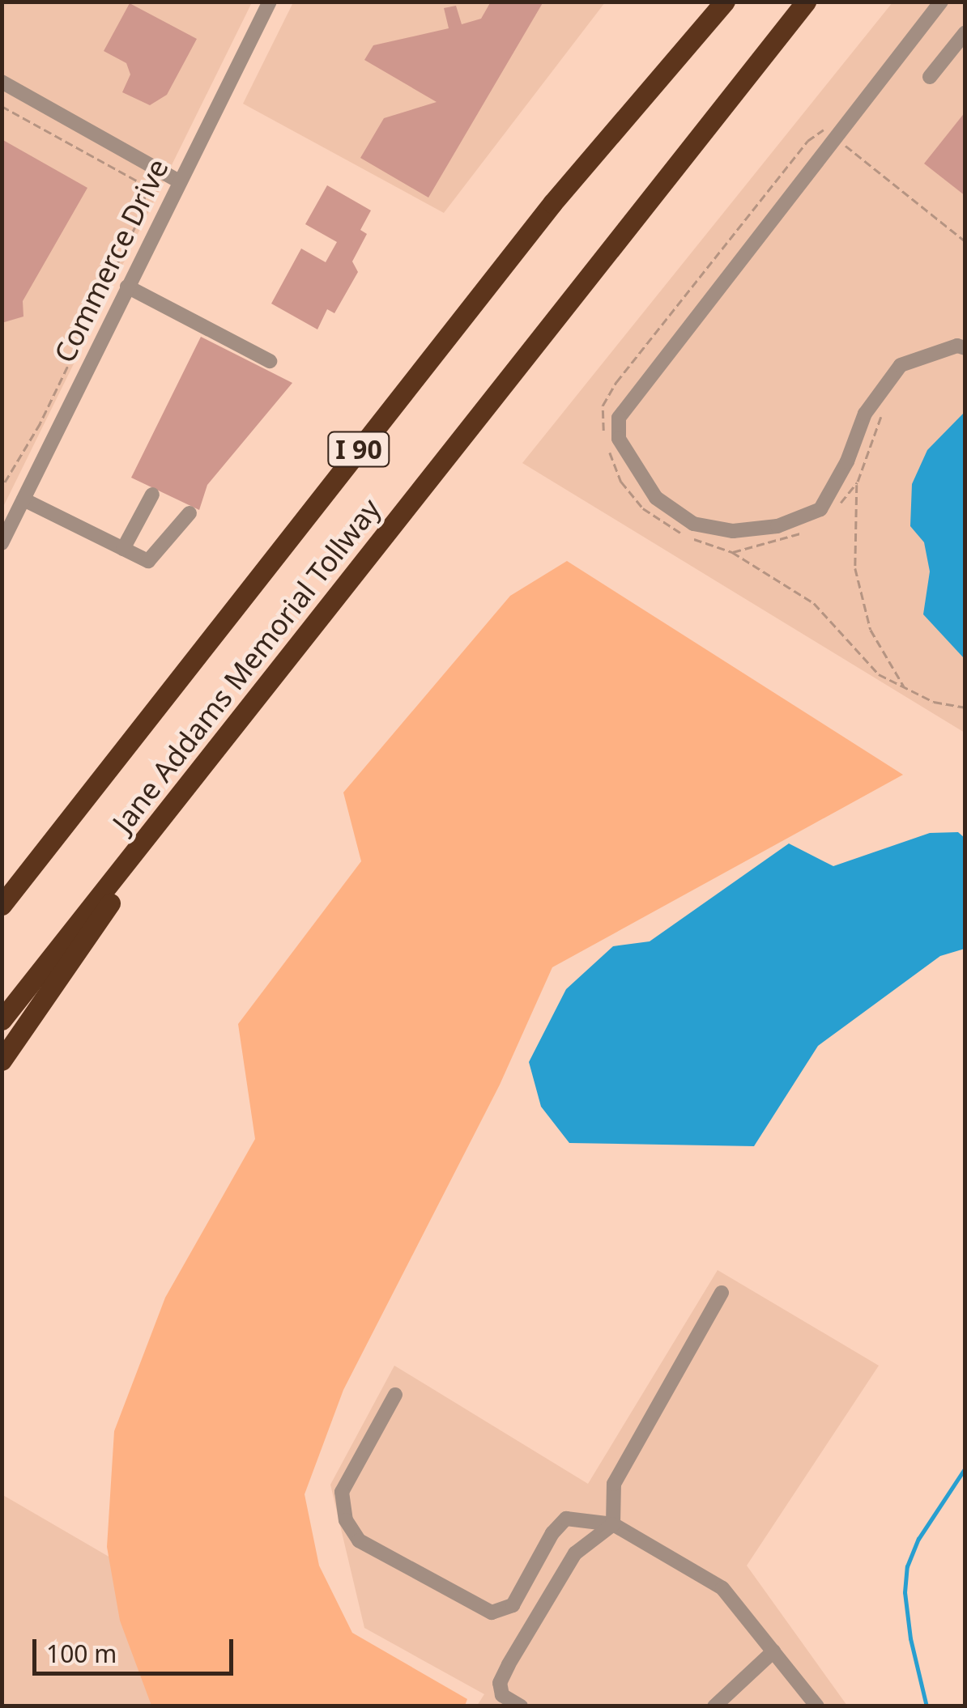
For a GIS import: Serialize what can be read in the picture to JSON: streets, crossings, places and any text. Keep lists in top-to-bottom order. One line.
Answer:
{"streets":{"highway":["I 90","Jane Addams Memorial Tollway"],"street":["Commerce Drive"]},"scale_bar":"100 m"}
